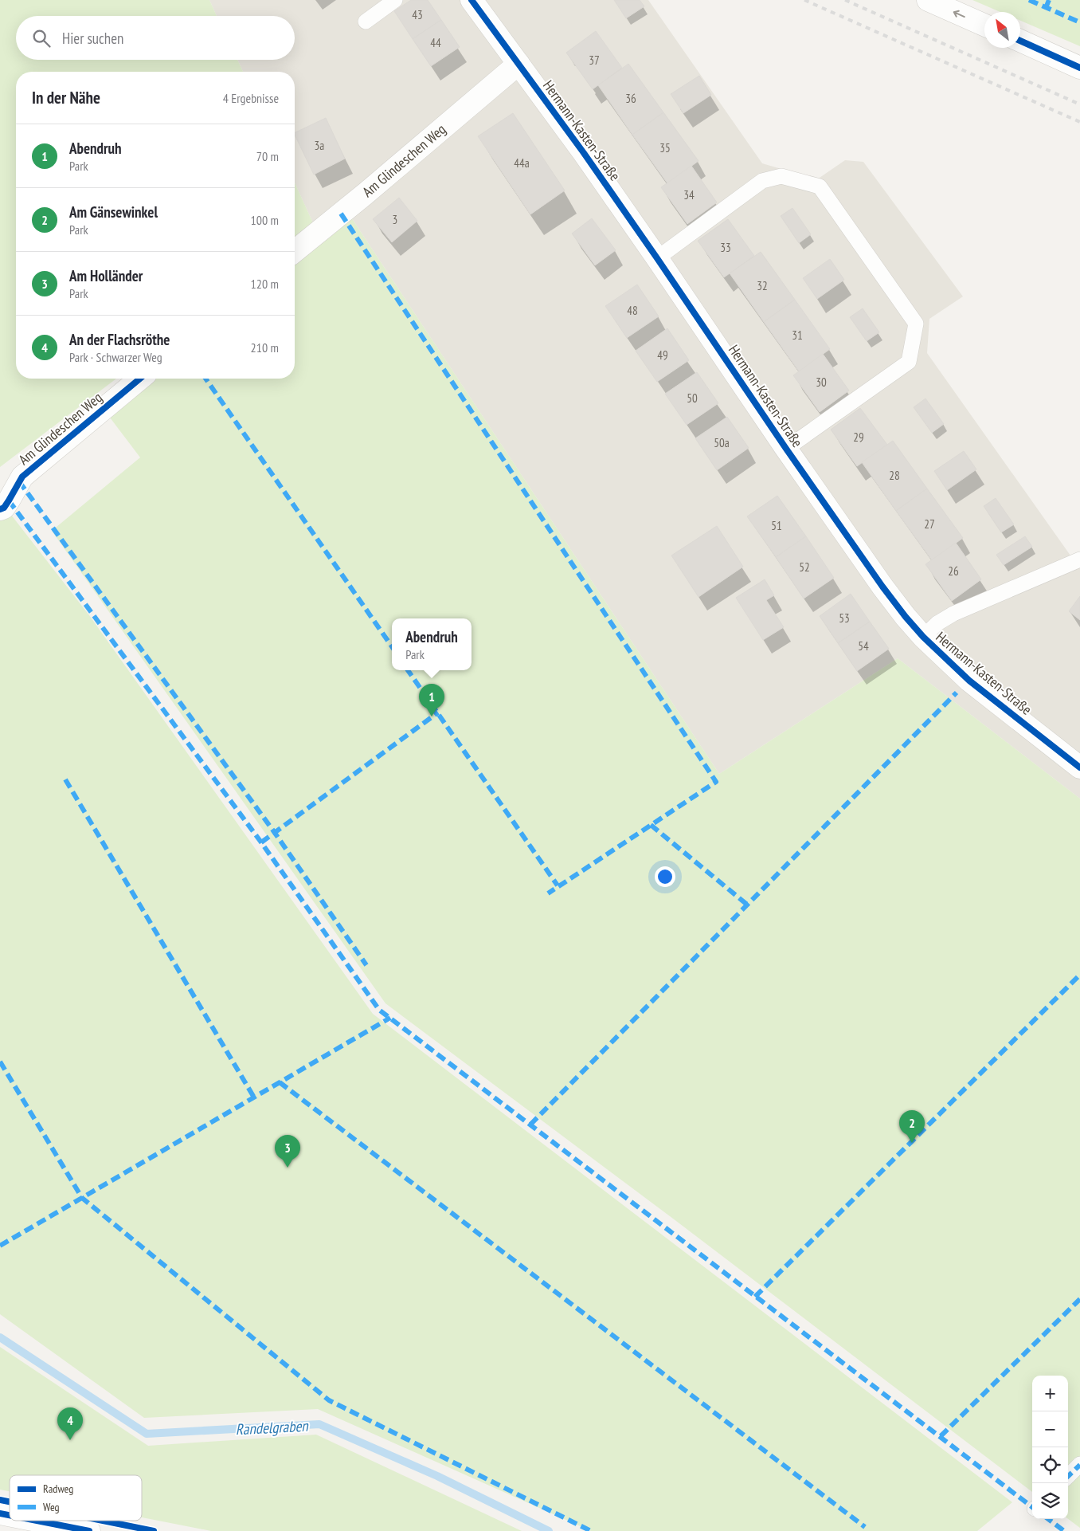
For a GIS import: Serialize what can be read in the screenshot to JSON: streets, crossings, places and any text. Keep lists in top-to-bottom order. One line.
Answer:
{"streets":{"street":["Hermann-Kasten-Straße","Am Glindeschen Weg"]},"crossings":[["Hermann-Kasten-Straße","Am Glindeschen Weg"]],"water":["Randelgraben"],"house_numbers":["43","44","37","36","3a","35","44a","34","3","33","32","48","31","49","30","50","29","50a","28","27","51","52","26","53","54"],"legend":["Radweg","Weg"],"north":"top left","page":{"search":"Hier suchen","heading":["In der Nähe","4 Ergebnisse"],"list":[{"mark":"1","name":"Abendruh","note":"Park","value":"70 m"},{"mark":"2","name":"Am Gänsewinkel","note":"Park","value":"100 m"},{"mark":"3","name":"Am Holländer","note":"Park","value":"120 m"},{"mark":"4","name":"An der Flachsröthe","note":"Park · Schwarzer Weg","value":"210 m"}],"popup":["Abendruh","Park"],"pins":["1","2","3","4"],"map_buttons":["+","−"]}}
